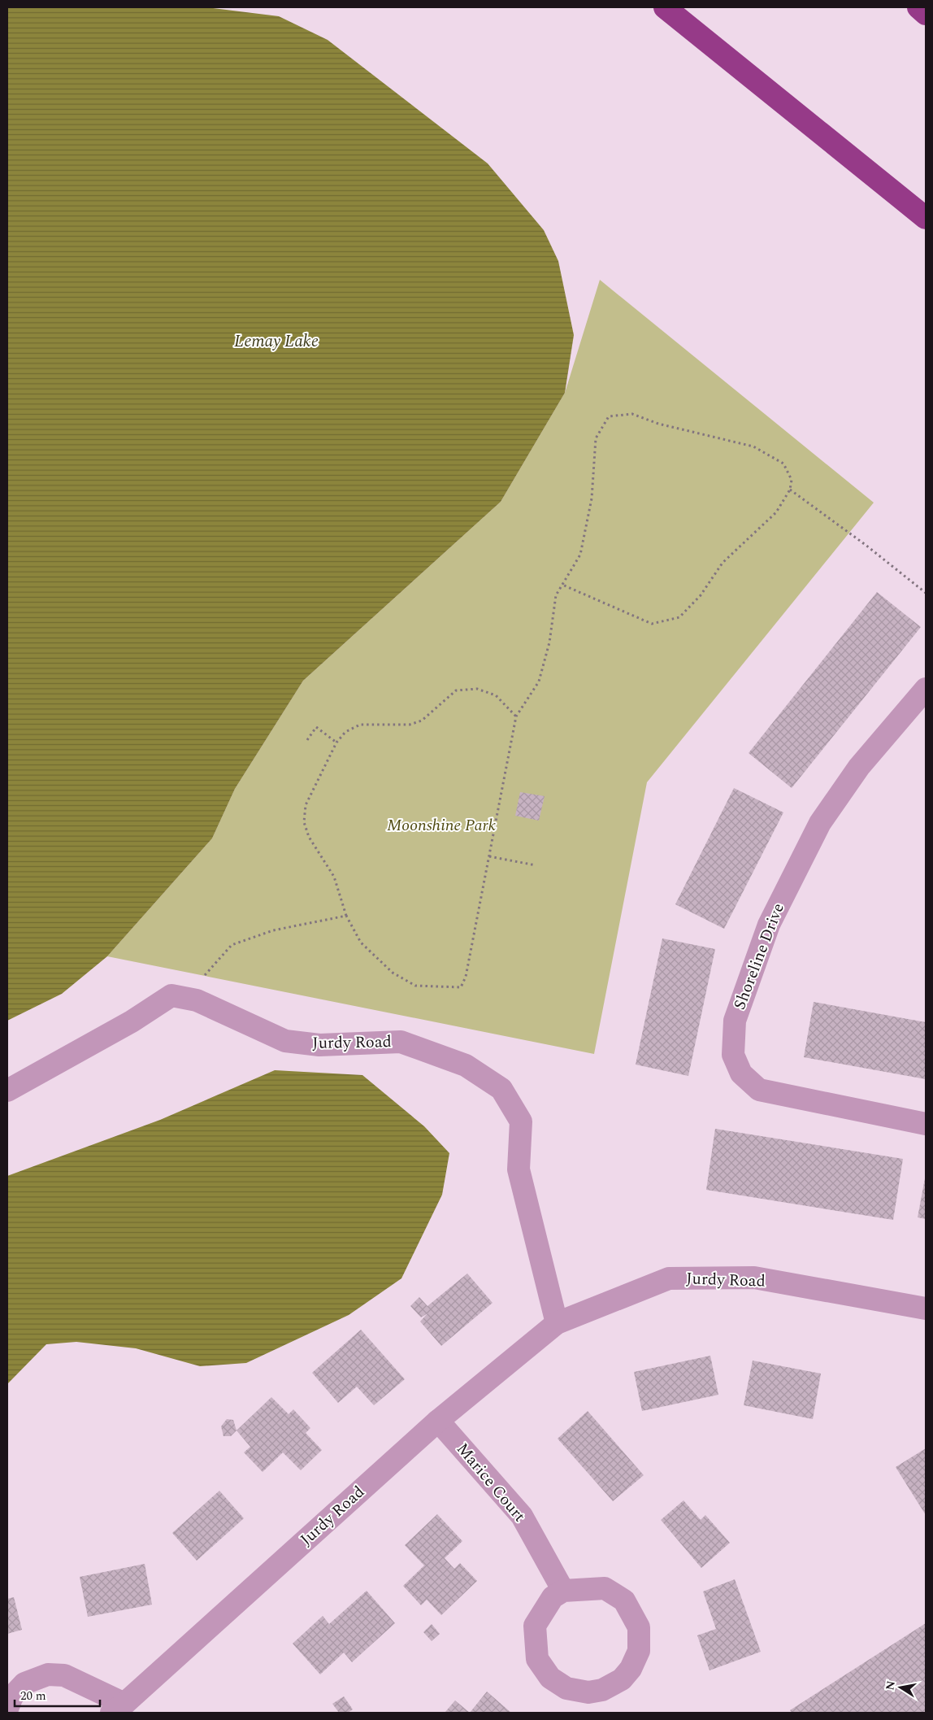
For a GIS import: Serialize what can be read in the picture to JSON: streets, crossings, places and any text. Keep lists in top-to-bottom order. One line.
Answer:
{"streets":{"street":["Shoreline Drive","Jurdy Road","Marice Court"]},"crossings":[["Jurdy Road","Marice Court"]],"water":["Lemay Lake"],"parks":["Moonshine Park"],"scale_bar":"20 m","north":"left"}
